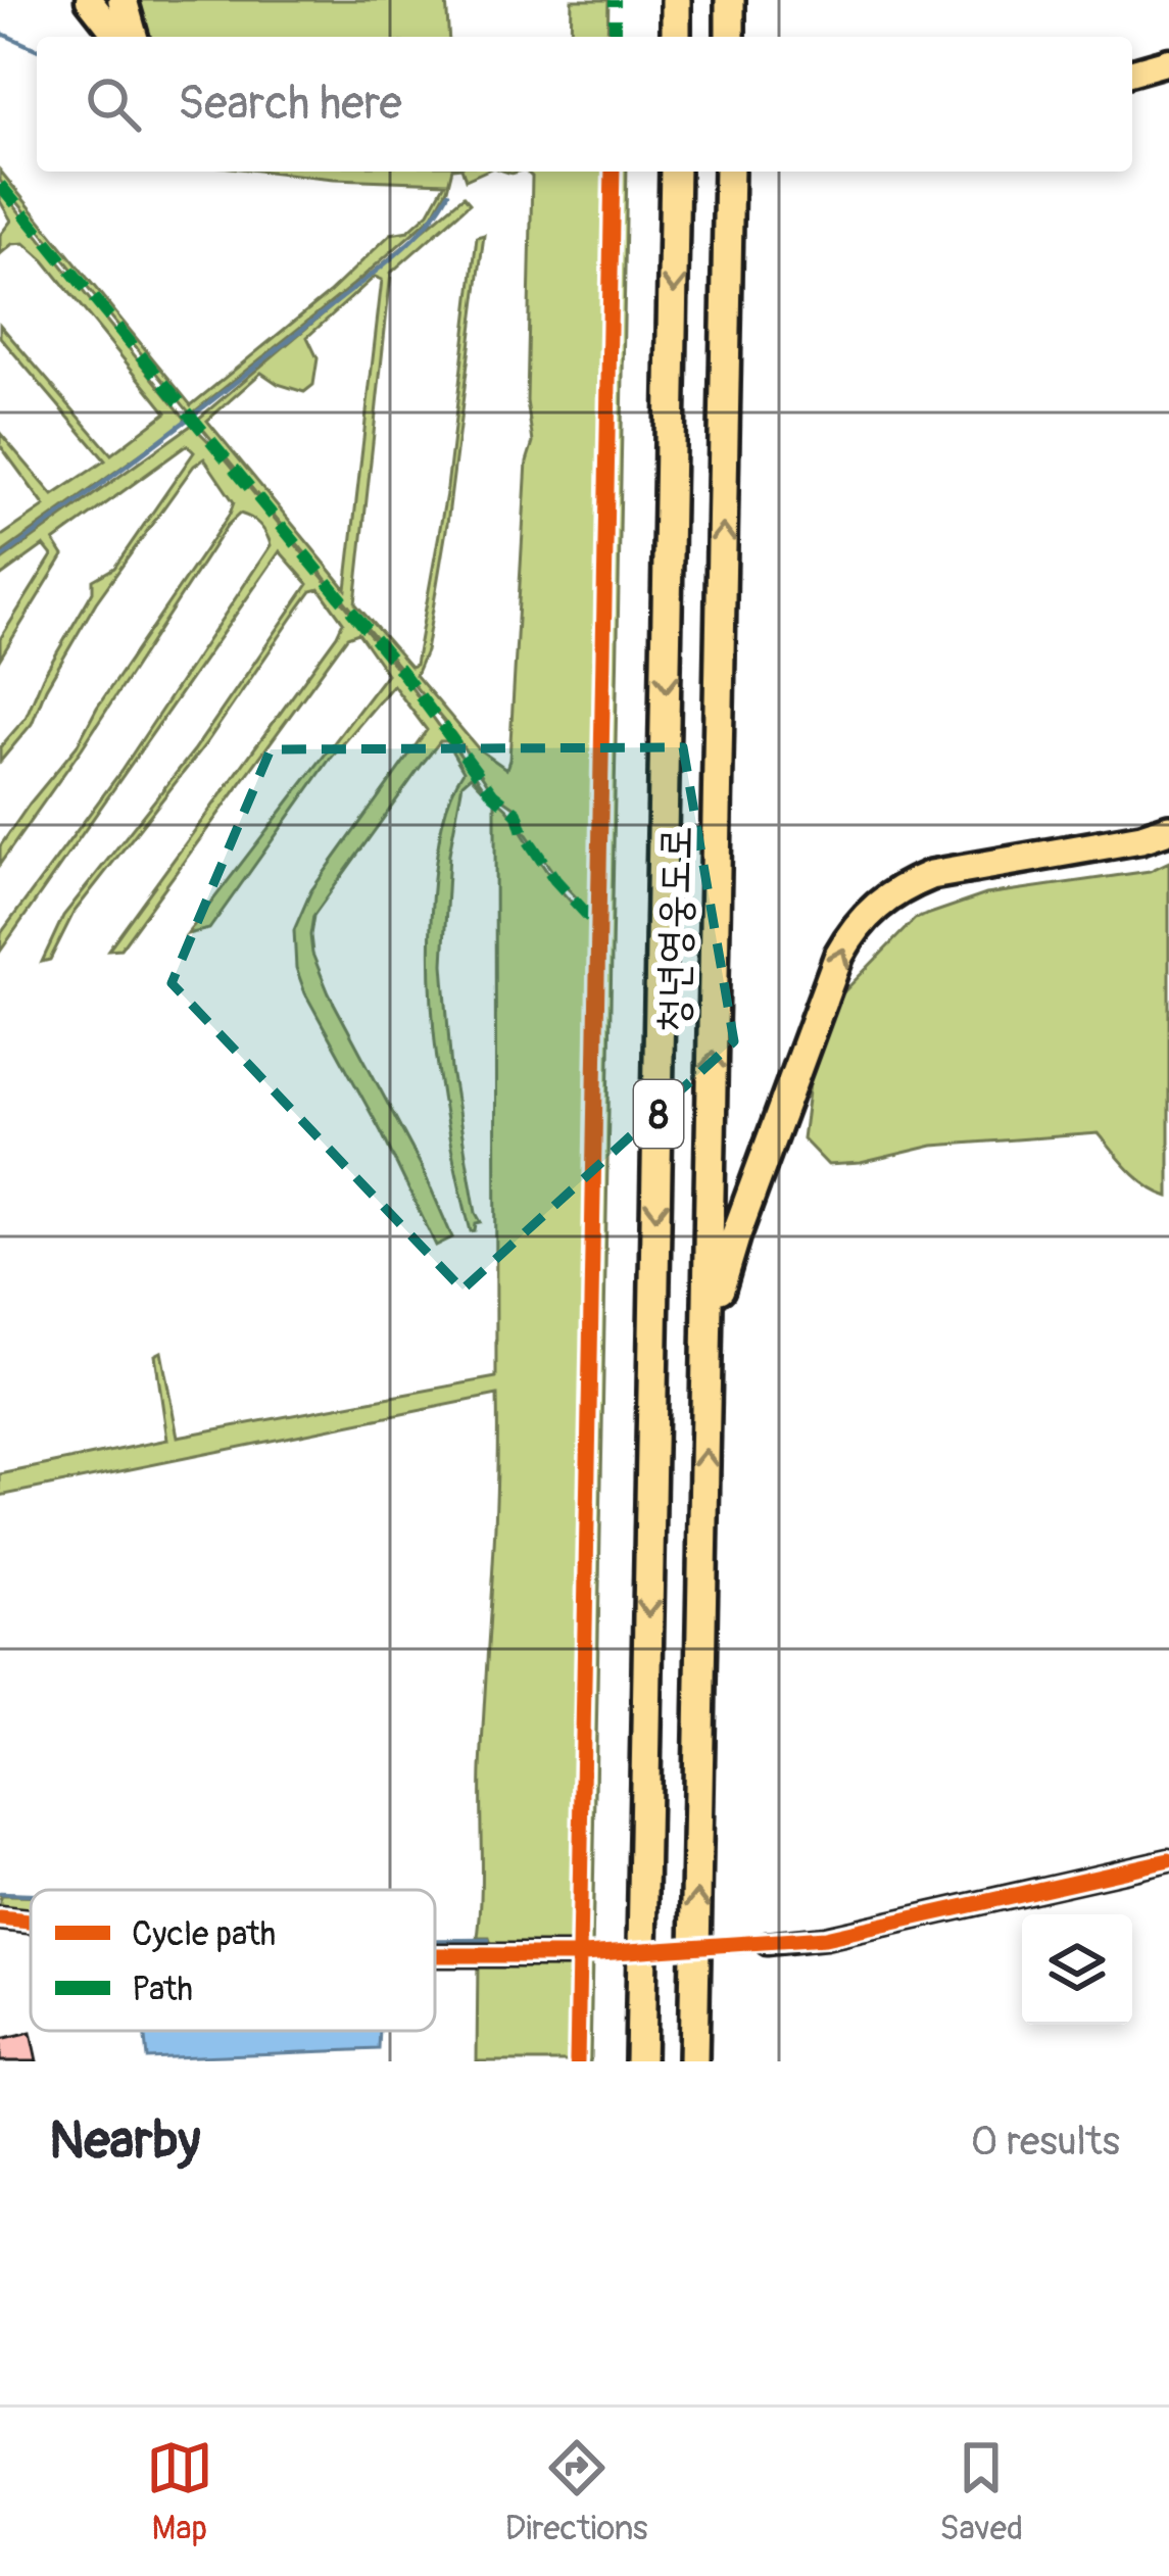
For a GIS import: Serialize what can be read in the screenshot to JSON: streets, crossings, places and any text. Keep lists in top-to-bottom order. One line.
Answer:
{"streets":{"highway":["청년영웅도로","8"]},"legend":["Cycle path","Path"],"page":{"search":"Search here","heading":["Nearby","0 results"],"nav":["Map","Directions","Saved"]}}
